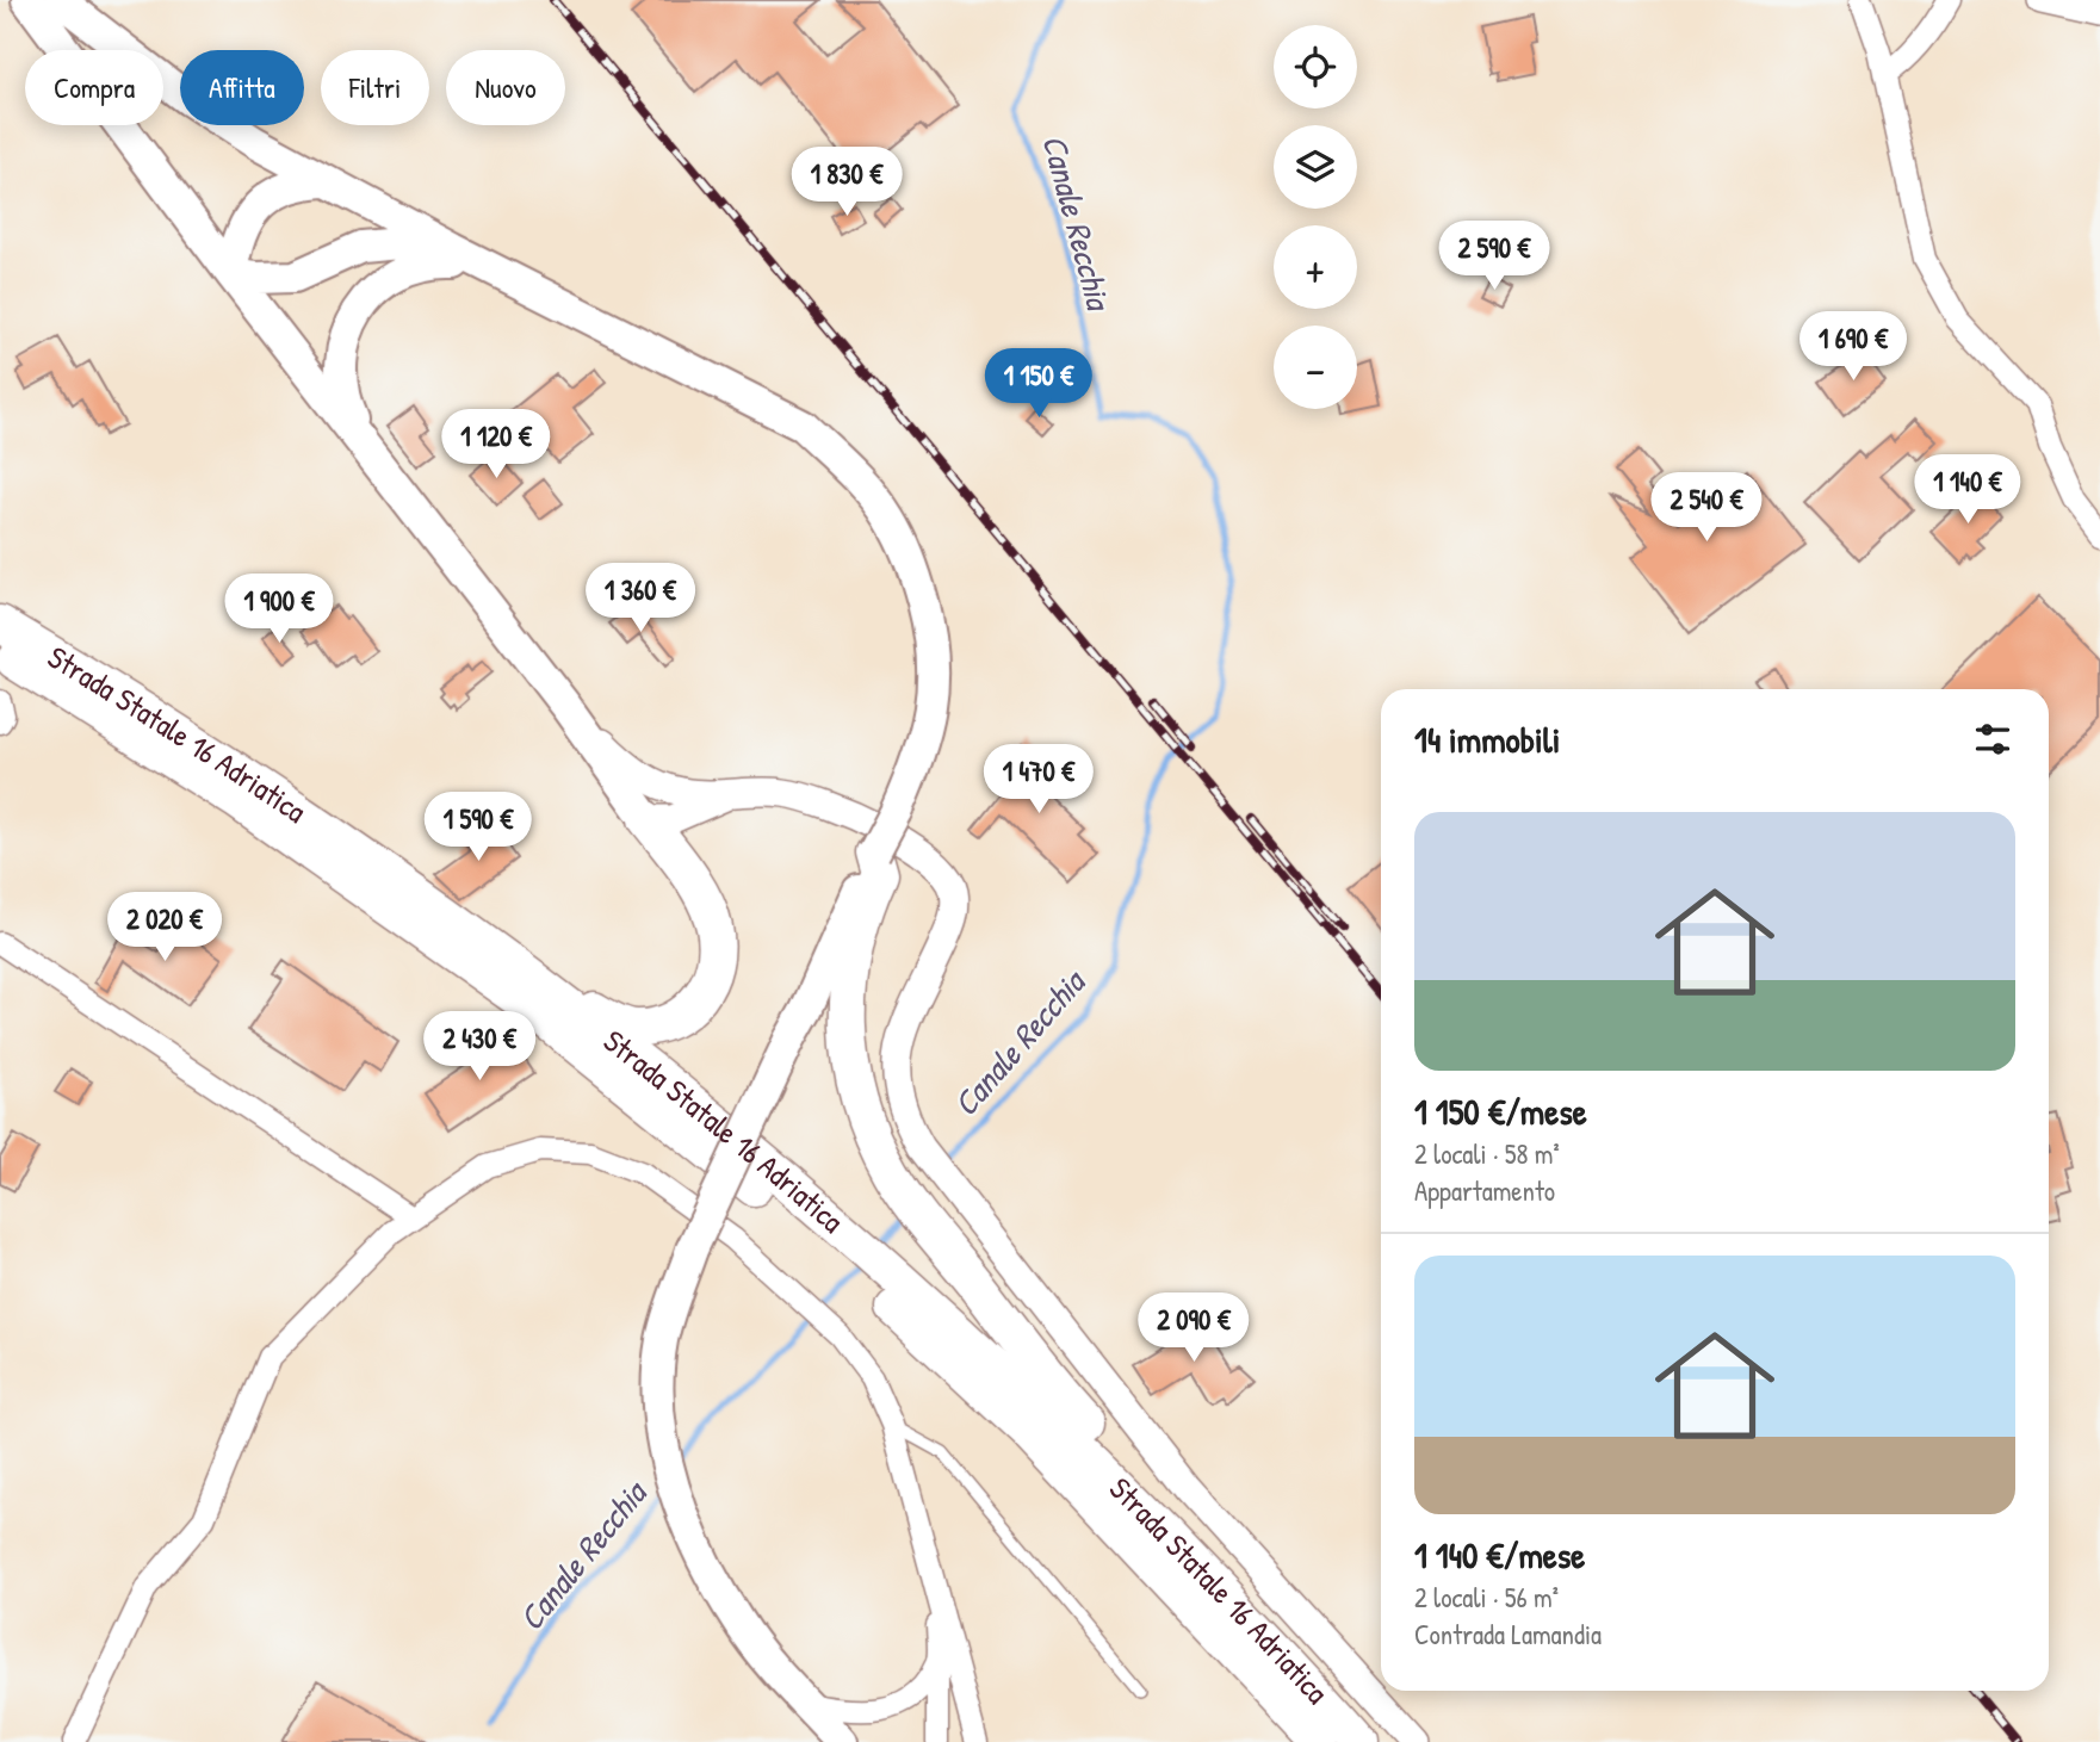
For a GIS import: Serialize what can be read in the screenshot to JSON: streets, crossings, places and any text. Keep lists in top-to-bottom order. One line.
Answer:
{"streets":{"highway":["Strada Statale 16 Adriatica"]},"water":["Canale Recchia"],"page":{"map_buttons":["+","−"],"chip":["Compra","Affitta","Filtri","Nuovo"],"price":["1 830 €","2 590 €","1 690 €","1 150 €","1 120 €","1 140 €","2 540 €","1 360 €","1 900 €","1 470 €","1 590 €","2 020 €","2 430 €","2 090 €"],"heading":"14 immobili","list":[{"name":"1 150 €/mese","note":"2 locali · 58 m² · Appartamento"},{"name":"1 140 €/mese","note":"2 locali · 56 m² · Contrada Lamandia"}]}}
